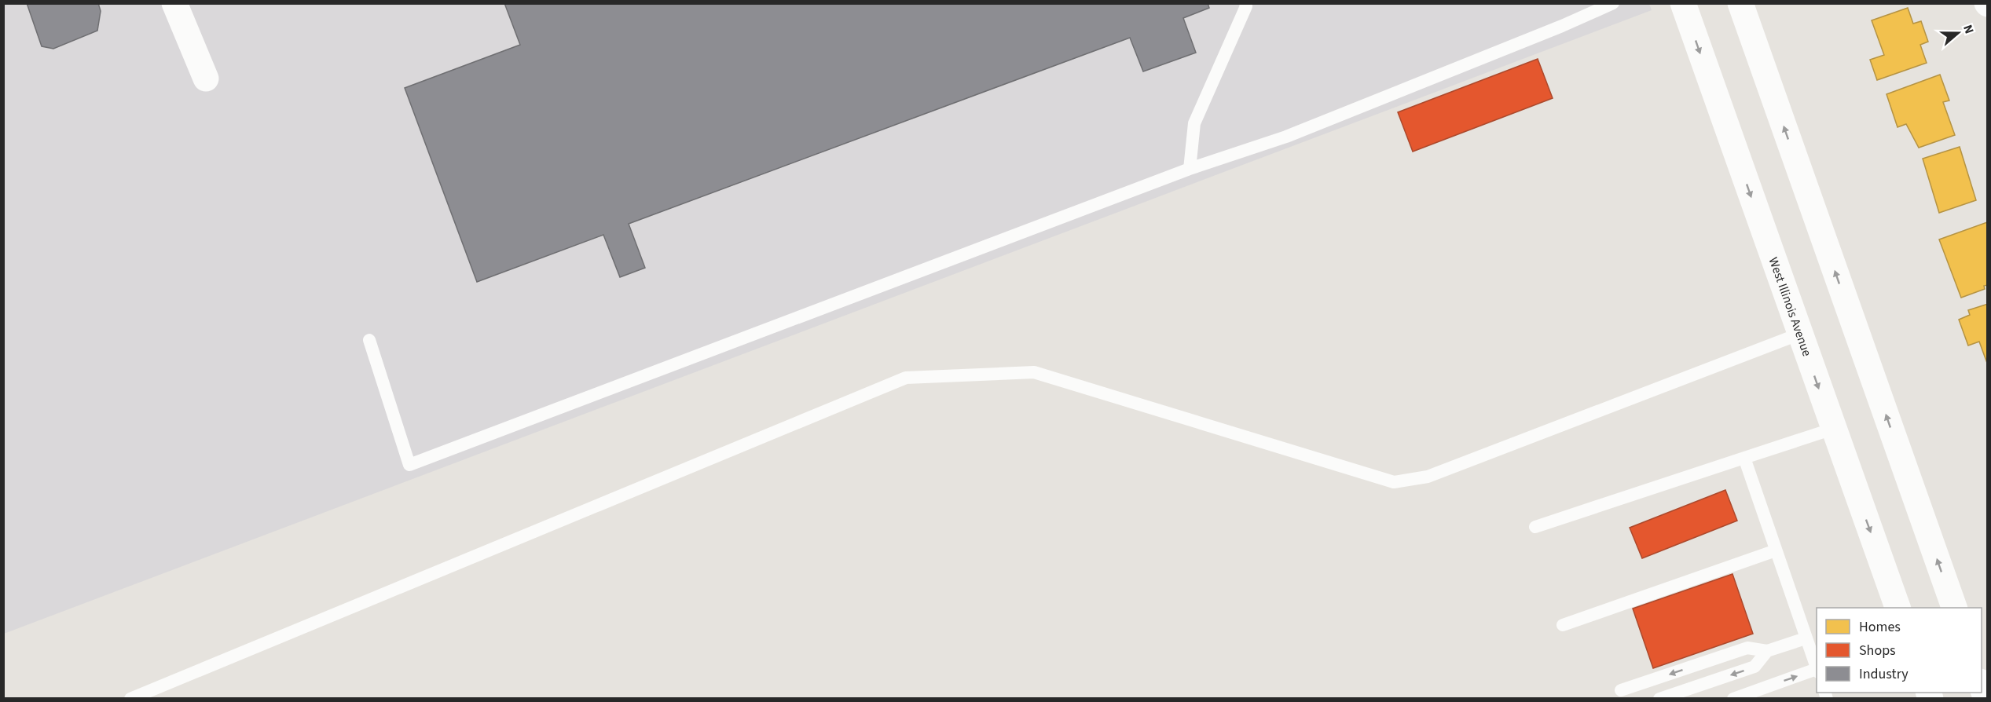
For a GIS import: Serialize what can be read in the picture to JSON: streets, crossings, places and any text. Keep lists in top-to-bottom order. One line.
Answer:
{"streets":{"main road":["West Illinois Avenue"]},"legend":["Homes","Shops","Industry"],"north":"right"}
